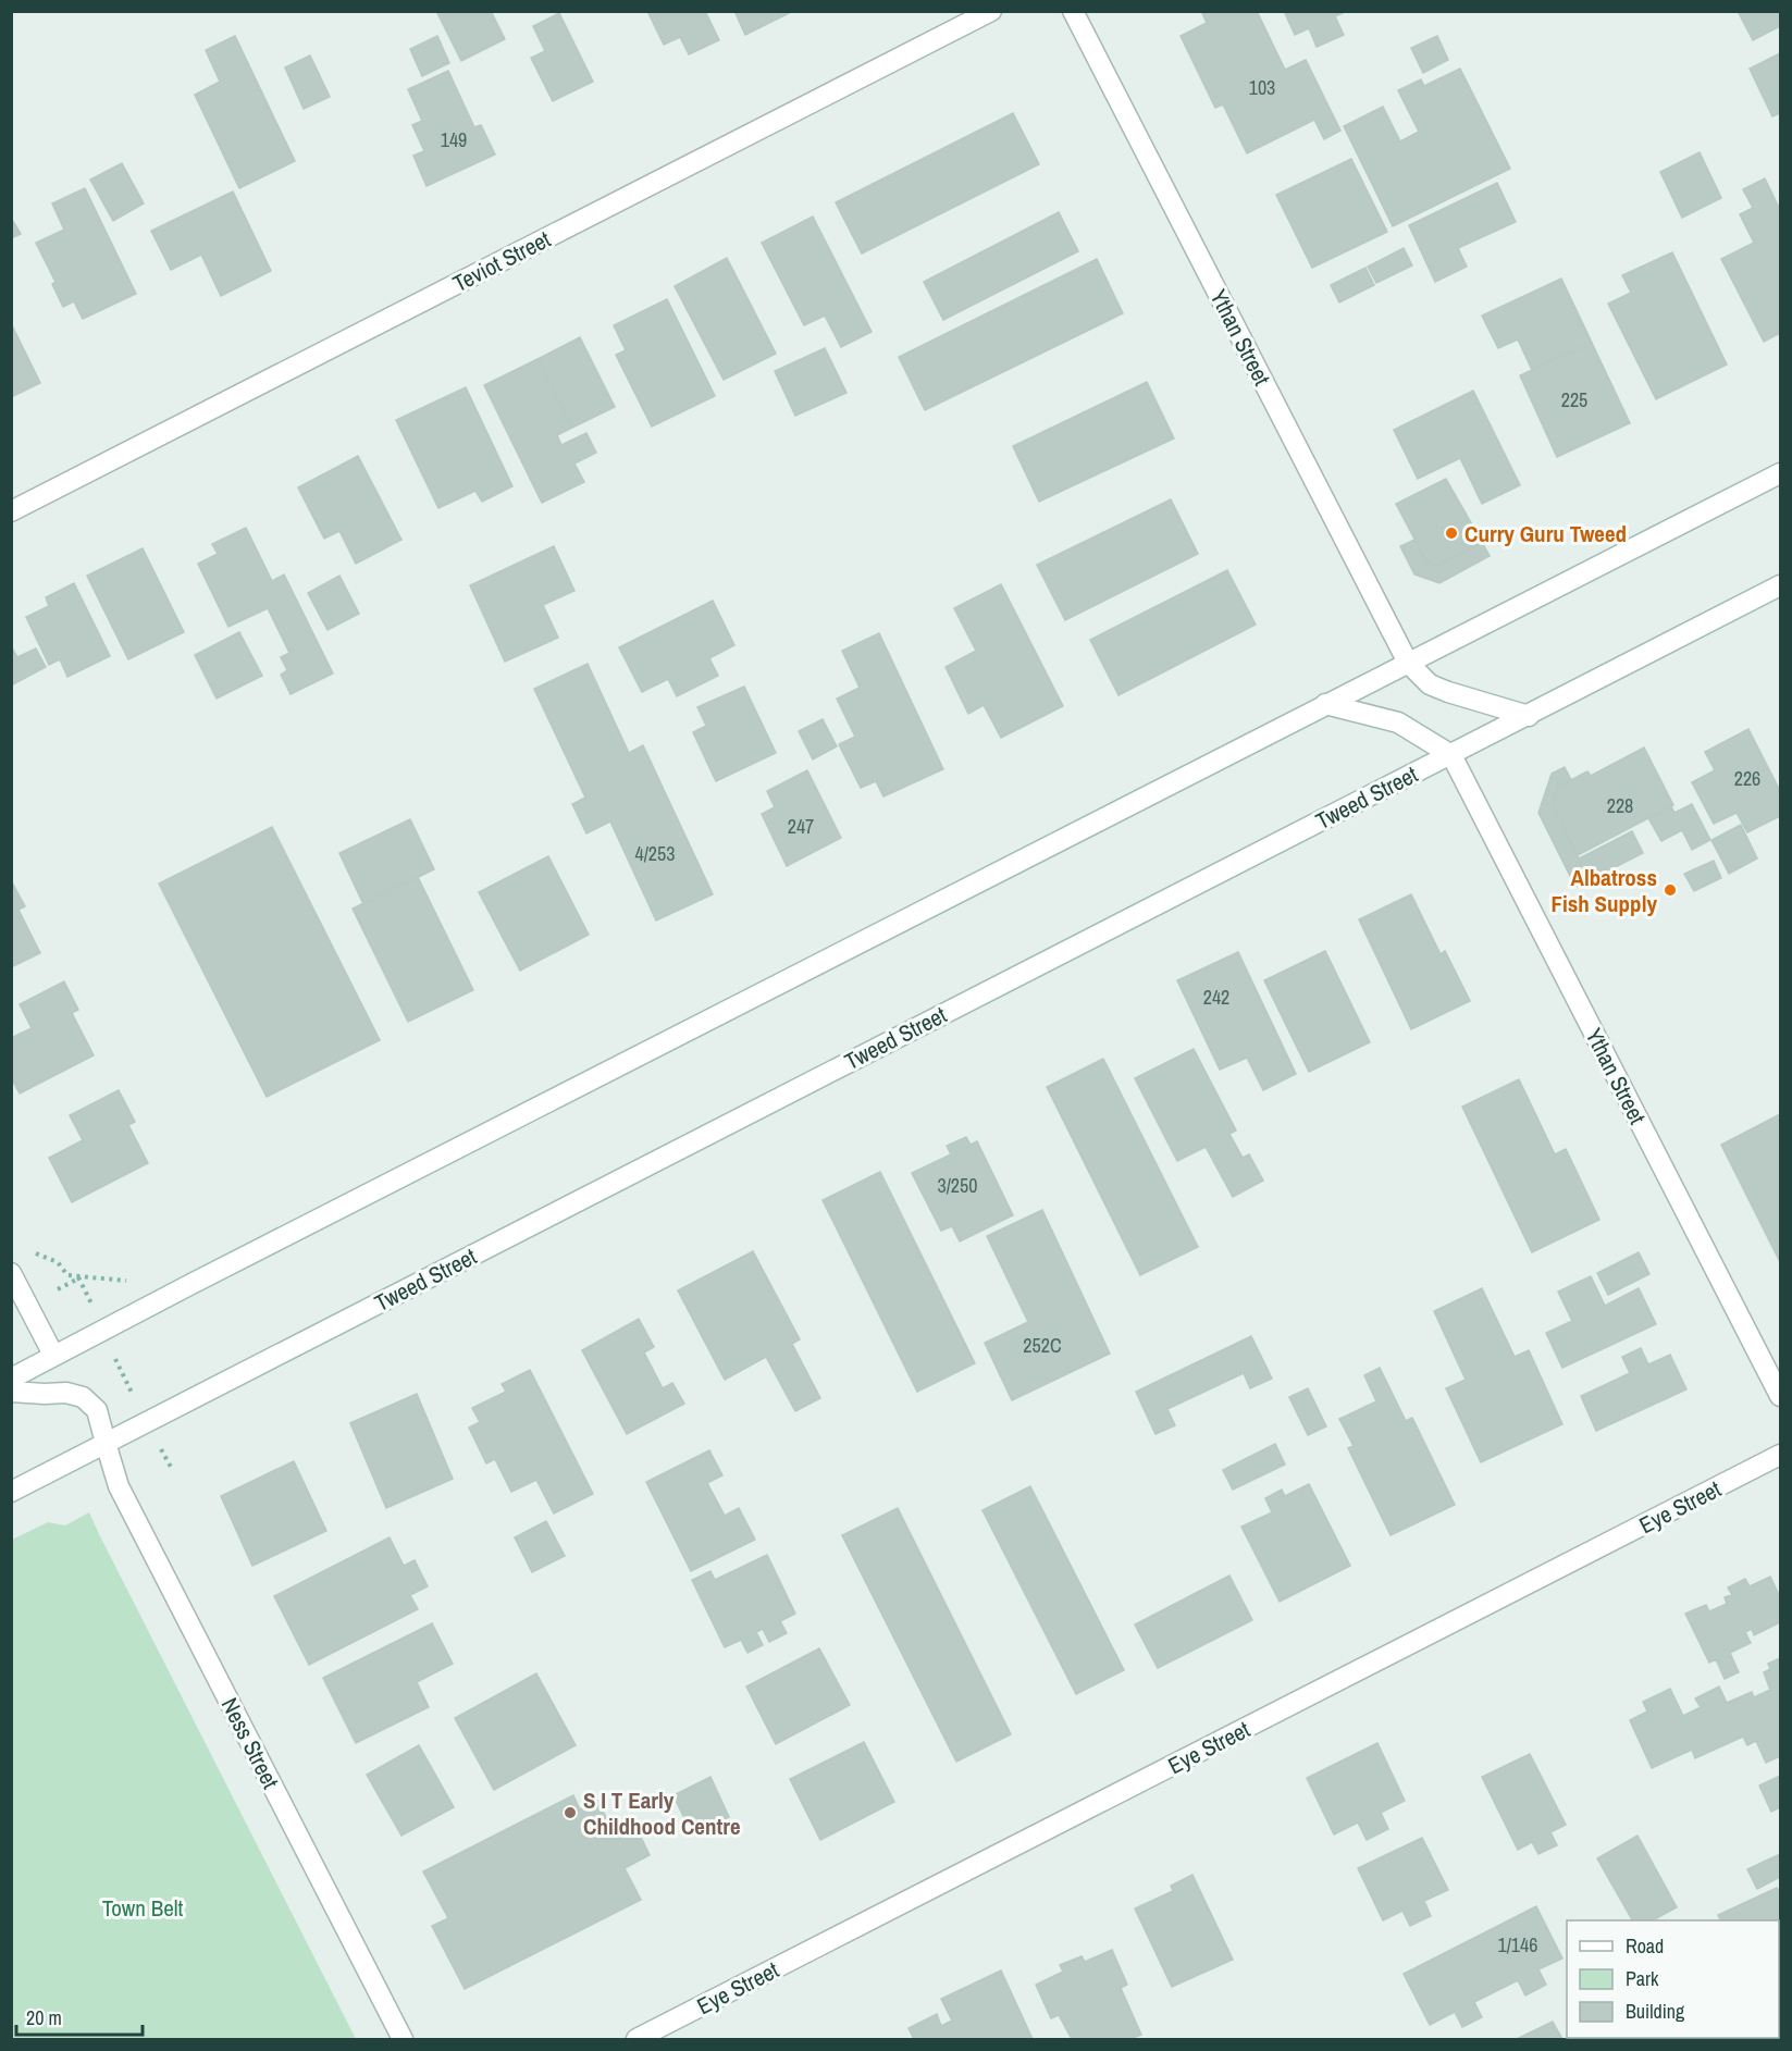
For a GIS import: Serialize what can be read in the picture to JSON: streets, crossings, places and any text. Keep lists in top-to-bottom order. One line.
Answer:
{"streets":{"street":["Teviot Street","Ythan Street","Tweed Street","Eye Street","Ness Street"]},"crossings":[["Ythan Street","Tweed Street"],["Tweed Street","Ness Street"]],"parks":["Town Belt"],"places":["Curry Guru Tweed","Albatross Fish Supply","S I T Early Childhood Centre"],"house_numbers":["103","149","225","226","228","247","4/253","242","3/250","252C","1/146"],"legend":["Road","Park","Building"],"scale_bar":"20 m"}
